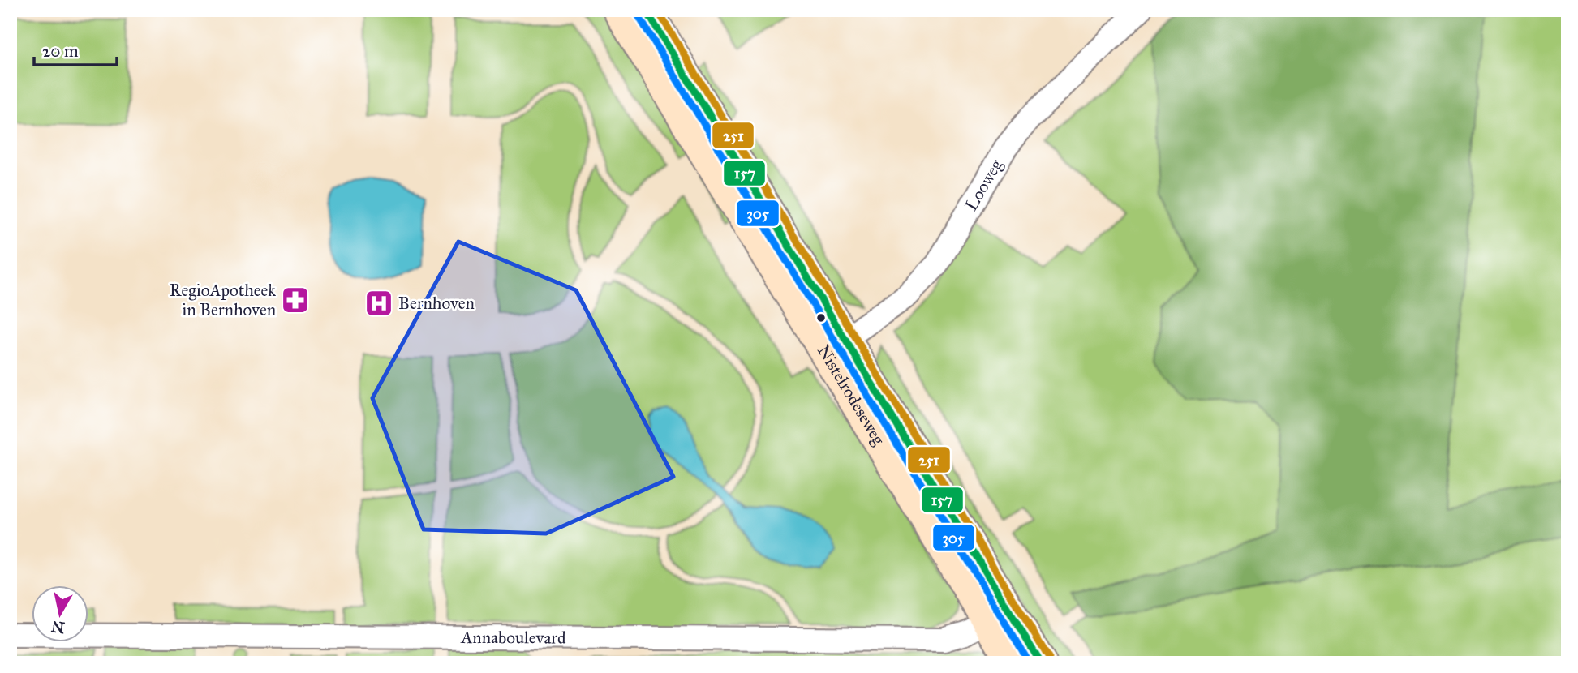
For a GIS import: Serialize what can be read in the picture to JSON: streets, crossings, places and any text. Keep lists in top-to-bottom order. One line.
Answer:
{"streets":{"street":["Looweg","Nistelrodeseweg","Annaboulevard"]},"crossings":[["Looweg","Nistelrodeseweg"],["Nistelrodeseweg","Annaboulevard"]],"places":{"pharmacy":["RegioApotheek in Bernhoven"],"hospital":["Bernhoven"]},"lines":["transit line 157","transit line 251","transit line 305"],"scale_bar":"20 m","north":"bottom"}
